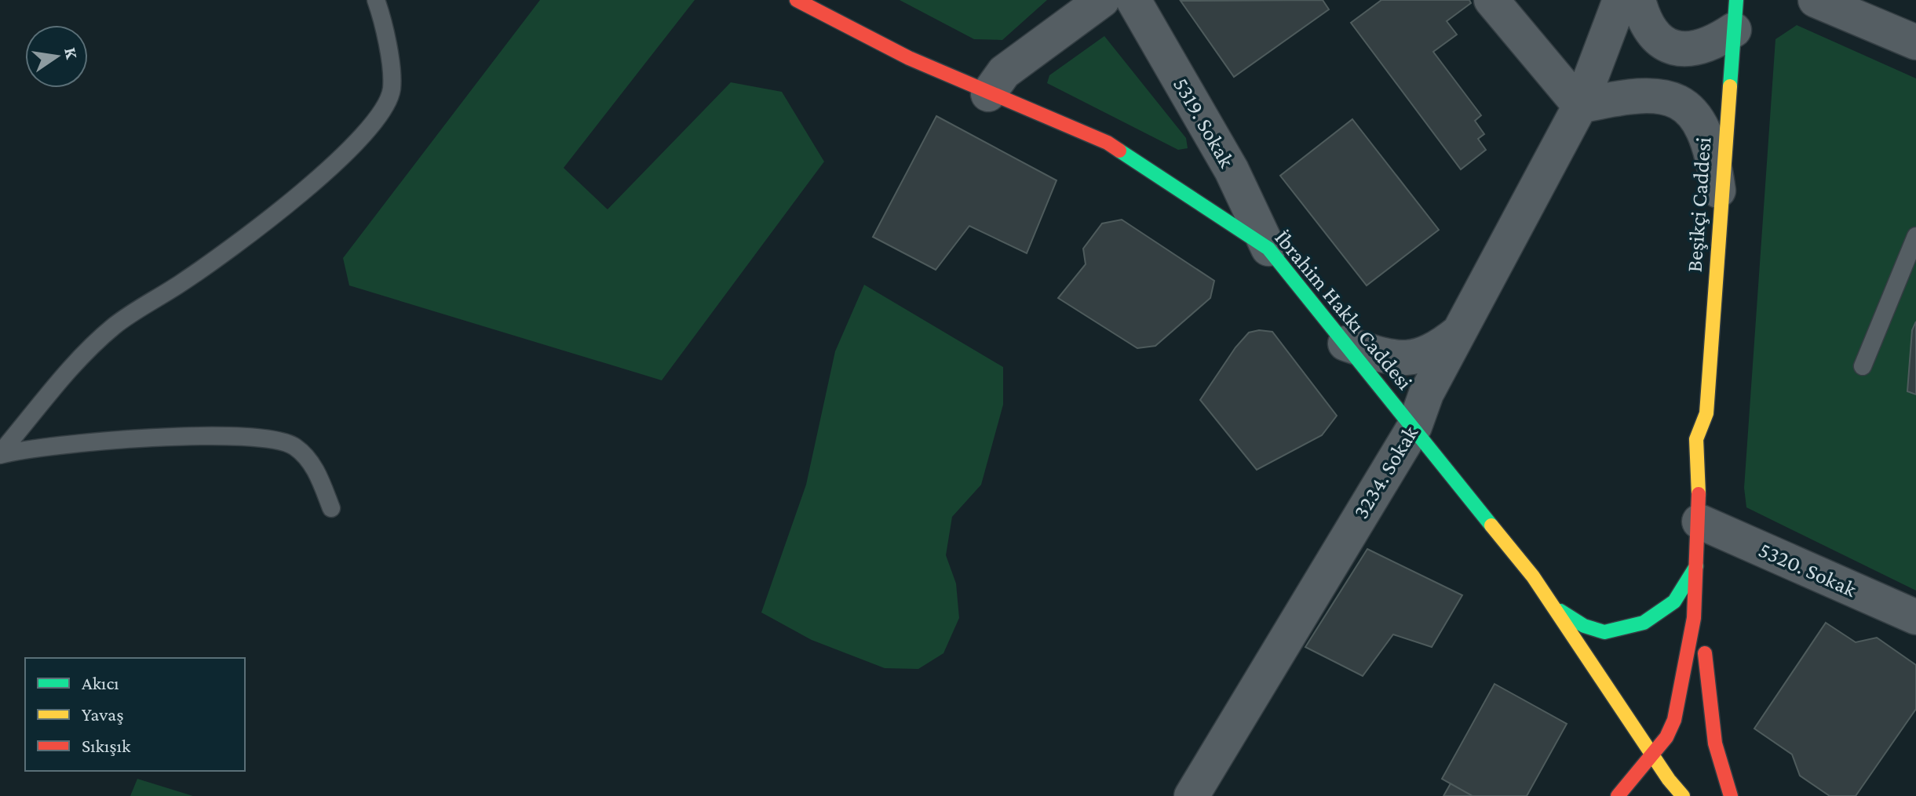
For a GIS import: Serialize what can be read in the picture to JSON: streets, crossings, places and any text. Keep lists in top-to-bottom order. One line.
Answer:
{"streets":{"street":["5319. Sokak","Beşikçi Caddesi","İbrahim Hakkı Caddesi","3234. Sokak","5320. Sokak"]},"crossings":[["5319. Sokak","İbrahim Hakkı Caddesi"],["Beşikçi Caddesi","İbrahim Hakkı Caddesi"],["Beşikçi Caddesi","5320. Sokak"],["İbrahim Hakkı Caddesi","3234. Sokak"]],"legend":["Akıcı","Yavaş","Sıkışık"],"north":"right"}
